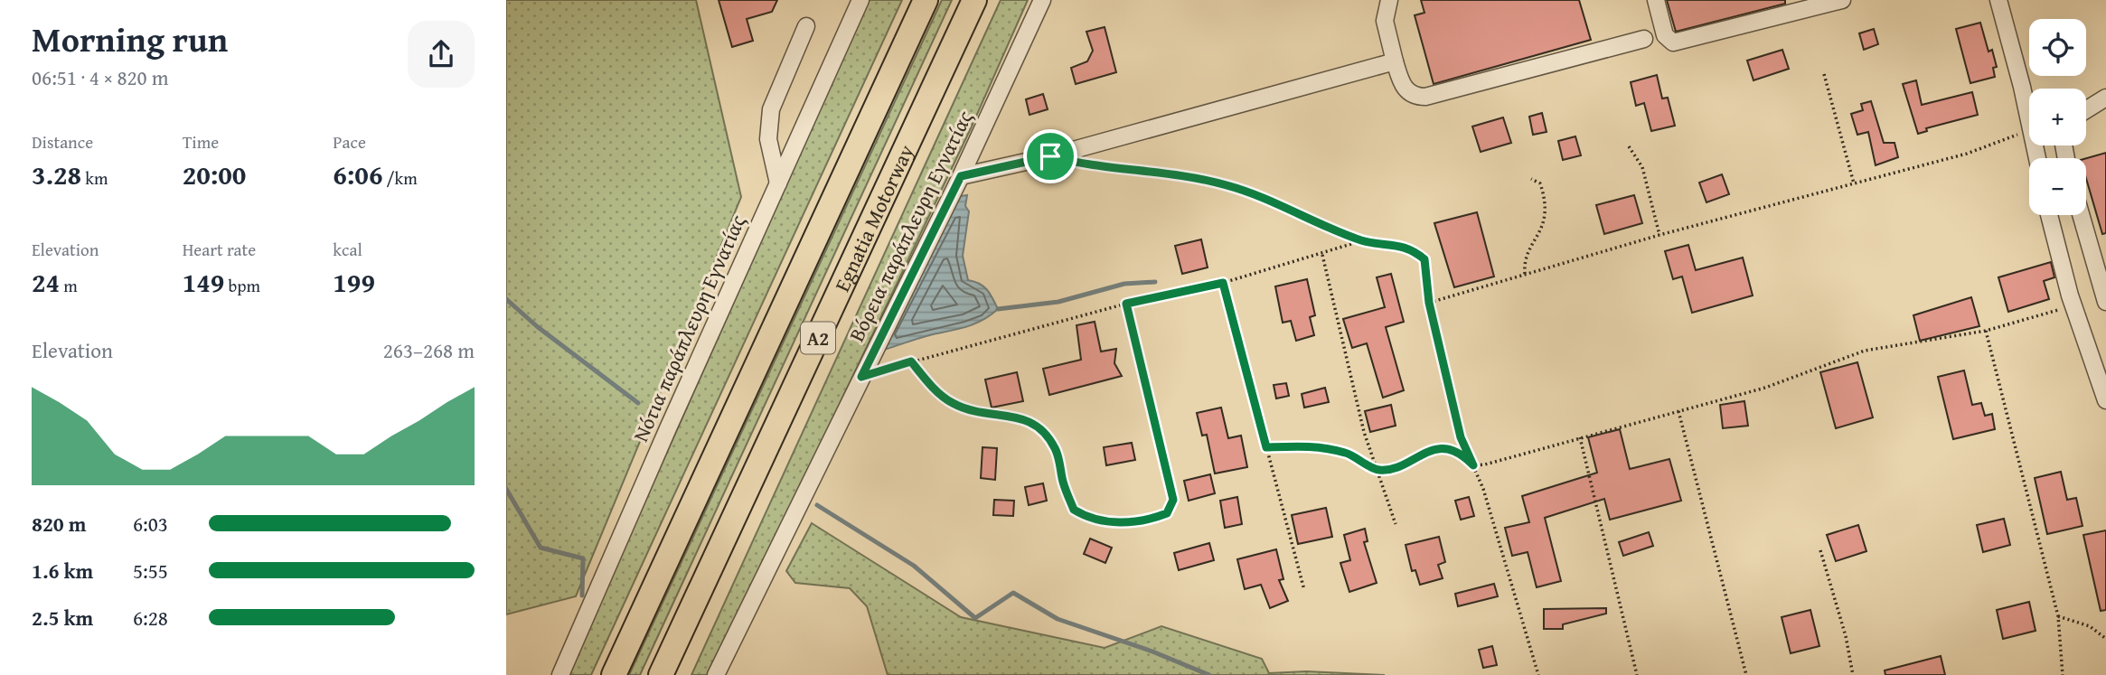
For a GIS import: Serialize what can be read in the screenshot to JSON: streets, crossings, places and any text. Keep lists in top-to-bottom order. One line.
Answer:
{"streets":{"highway":["Egnatia Motorway","Α2"],"street":["Βόρεια παράπλευρη Εγνατίας","Νότια παράπλευρη Εγνατίας"]},"page":{"heading":["Morning run","06:51 · 4 × 820 m"],"map_buttons":["+","−"],"stats":[["Distance","3.28 km"],["Time","20:00"],["Pace","6:06 /km"],["Elevation","24 m"],["Heart rate","149 bpm"],["kcal","199"]],"chart":["Elevation","263–268 m"],"list":[{"name":"820 m","note":"6:03"},{"name":"1.6 km","note":"5:55"},{"name":"2.5 km","note":"6:28"}]}}
